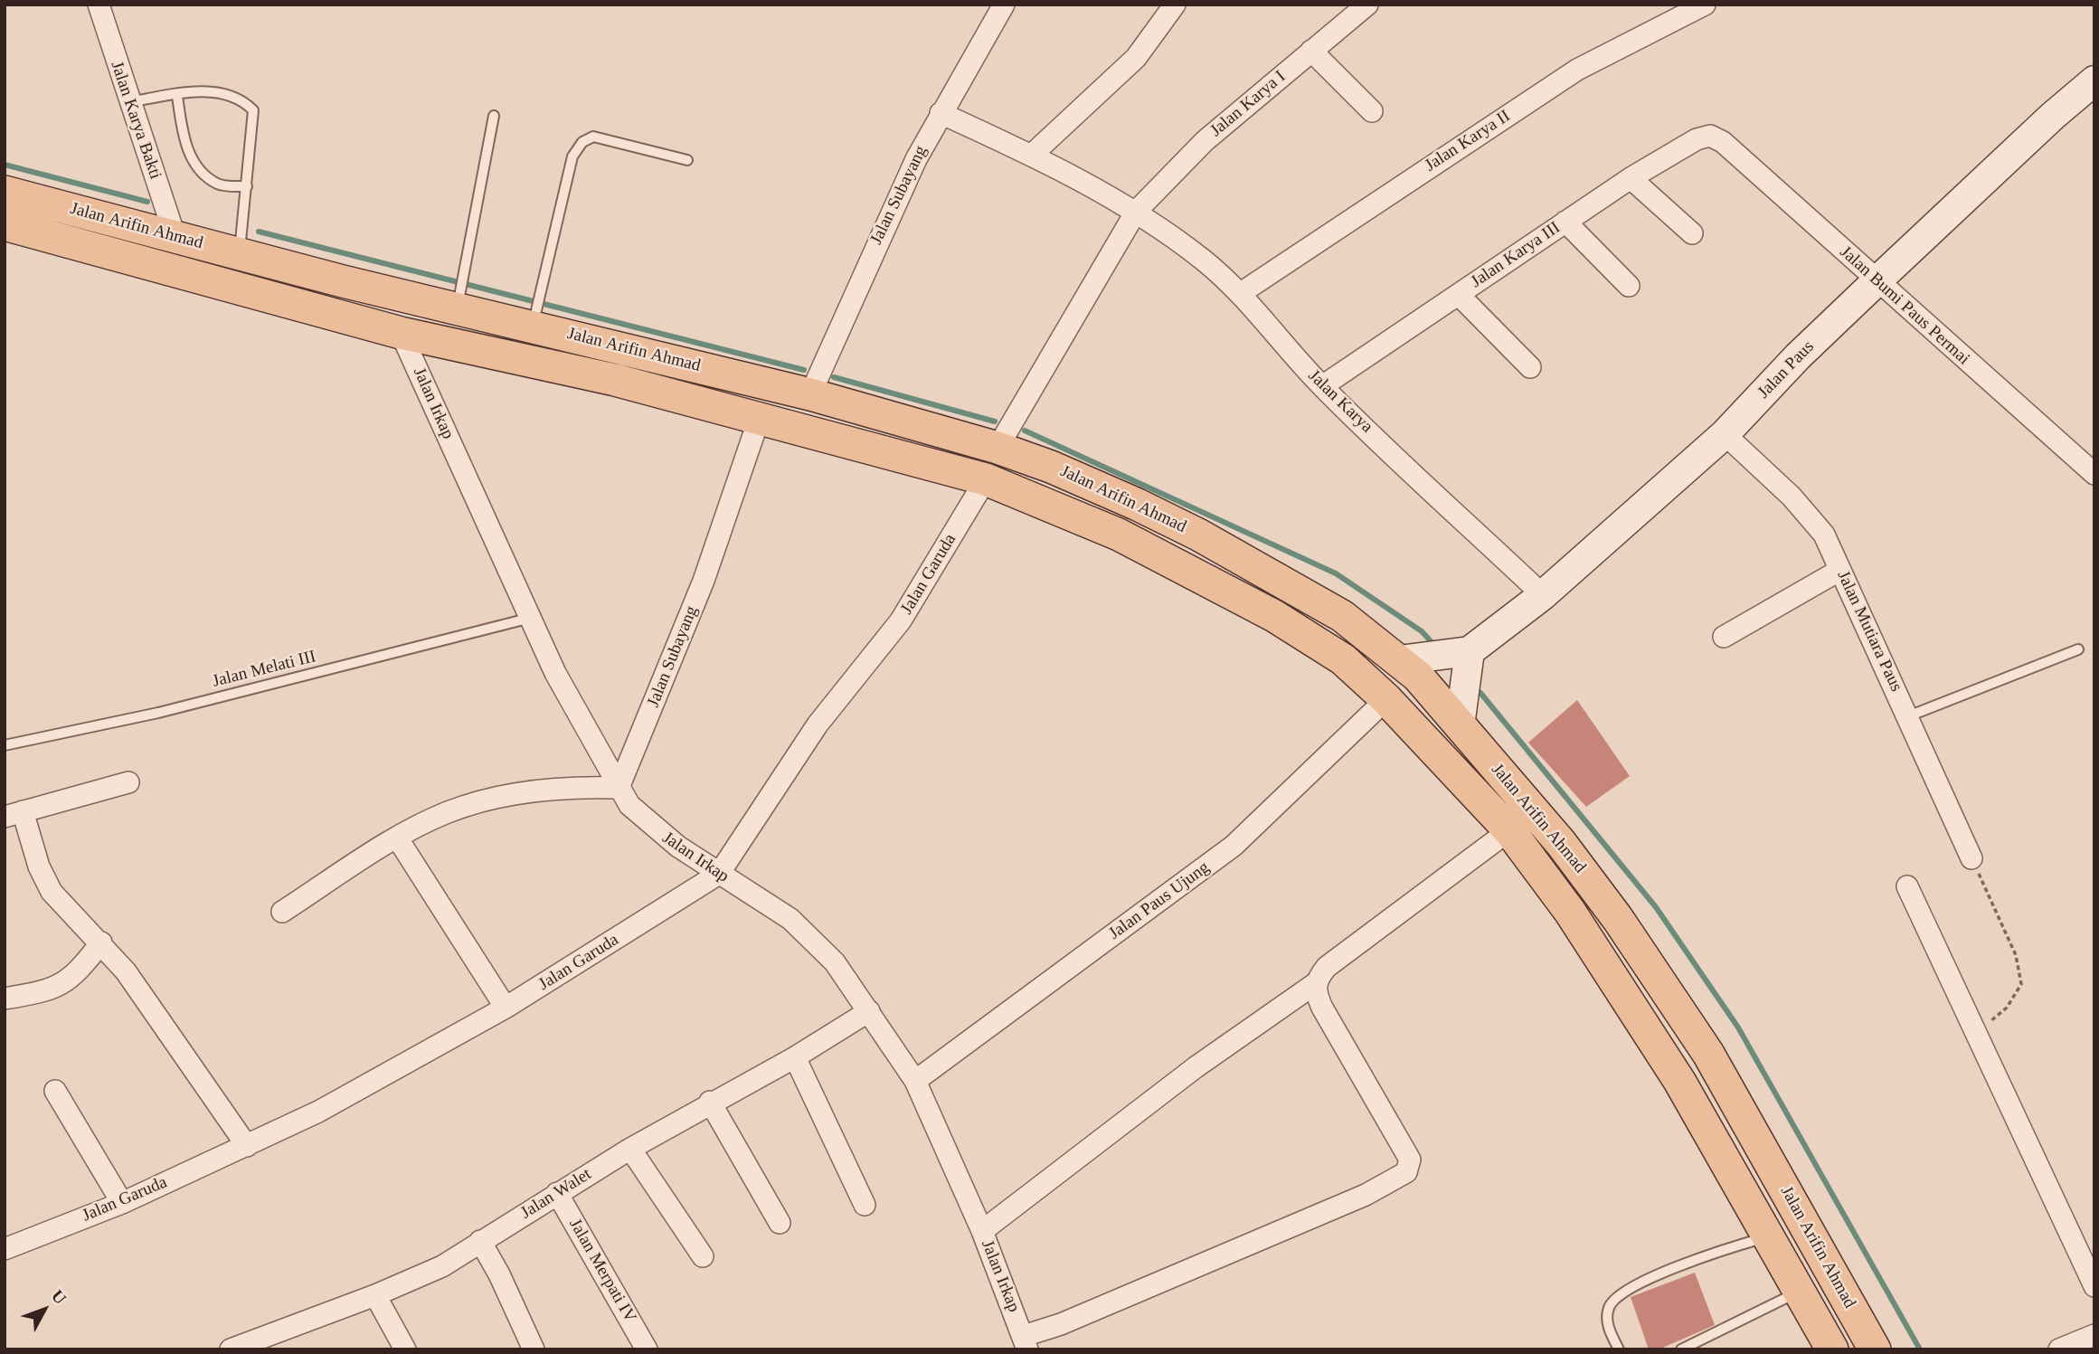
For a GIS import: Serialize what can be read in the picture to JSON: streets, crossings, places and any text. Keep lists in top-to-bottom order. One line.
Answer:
{"streets":{"main road":["Jalan Arifin Ahmad","Jalan Paus"],"street":["Jalan Karya I","Jalan Karya Bakti","Jalan Karya II","Jalan Subayang","Jalan Karya III","Jalan Bumi Paus Permai","Jalan Karya","Jalan Irkap","Jalan Garuda","Jalan Mutiara Paus","Jalan Paus Ujung","Jalan Walet","Jalan Merpati IV"],"lane":["Jalan Melati III"]},"crossings":[["Jalan Karya I","Jalan Karya"],["Jalan Karya Bakti","Jalan Arifin Ahmad"],["Jalan Karya II","Jalan Karya"],["Jalan Subayang","Jalan Arifin Ahmad"],["Jalan Subayang","Jalan Karya"],["Jalan Subayang","Jalan Irkap"],["Jalan Arifin Ahmad","Jalan Irkap"],["Jalan Arifin Ahmad","Jalan Garuda"],["Jalan Arifin Ahmad","Jalan Paus Ujung"],["Jalan Karya III","Jalan Bumi Paus Permai"],["Jalan Karya III","Jalan Karya"],["Jalan Bumi Paus Permai","Jalan Paus"],["Jalan Paus","Jalan Karya"],["Jalan Paus","Jalan Mutiara Paus"],["Jalan Irkap","Jalan Garuda"],["Jalan Irkap","Jalan Melati III"],["Jalan Irkap","Jalan Paus Ujung"],["Jalan Irkap","Jalan Walet"],["Jalan Walet","Jalan Merpati IV"]],"north":"top right"}
